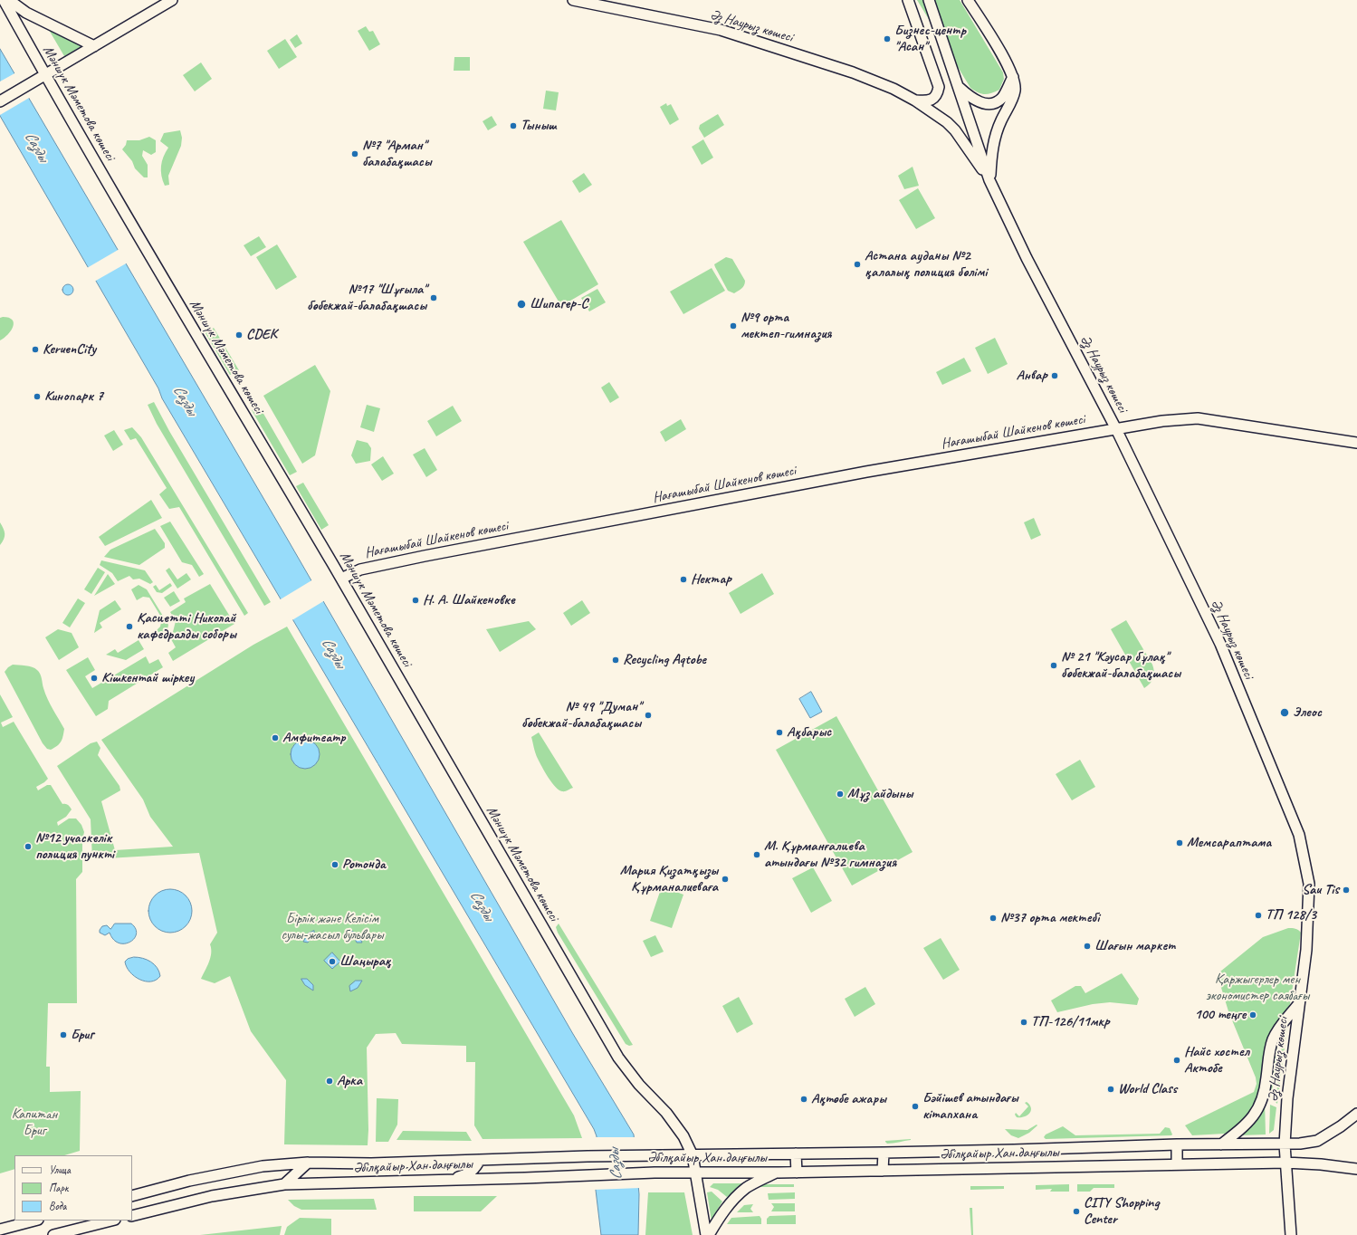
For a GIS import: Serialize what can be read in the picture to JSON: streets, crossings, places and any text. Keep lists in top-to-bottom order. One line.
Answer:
{"streets":{"main road":["Әз Наурыз көшесі","Мәншүк Мәметова көшесі","Нағашыбай Шайкенов көшесі","Әбілқайыр Хан даңғылы"]},"crossings":[["Әз Наурыз көшесі","Нағашыбай Шайкенов көшесі"],["Әз Наурыз көшесі","Әбілқайыр Хан даңғылы"],["Мәншүк Мәметова көшесі","Нағашыбай Шайкенов көшесі"],["Мәншүк Мәметова көшесі","Әбілқайыр Хан даңғылы"]],"water":["Сазды"],"parks":["Бірлік және Келісім сулы-жасыл бульвары","Қаржыгерлер мен экономистер саябағы","Капитан Бриг"],"places":["Бизнес-центр \"Асан\"","Тыныш","№7 \"Арман\" балабақшасы","Астана ауданы №2 қалалық полиция бөлімі","№17 \"Шұғыла\" бөбекжай-балабақшасы","Шипагер-С","№9 орта мектеп-гимназия","CDEK","KeruenCity","Анвар","Кинопарк 7","Нектар","Н. А. Шайкеновке","Қасиетті Николай кафедралды соборы","Recycling Aqtobe","№ 21 \"Кәусар бұлақ\" бөбекжай-балабақшасы","Кішкентай шіркеу","Элеос","№ 49 \"Думан\" бөбекжай-балабақшасы","Ақбарыс","Амфитеатр","Мұз айдыны","Мемсараптама","№12 учаскелік полиция пункті","М. Құрманғалиева атындағы №32 гимназия","Ротонда","Мария Қизатқызы Құрманалиеваға","Sau Tis","ТП 128/3","№37 орта мектебі","Шағын маркет","Шаңырақ","100 теңге","ТП-126/11мкр","Бриг","Найс хостел Актобе","Арка","World Class","Ақтөбе ажары","Бәйішев атындағы кітапхана","CITY Shopping Center"],"legend":["Улица","Парк","Вода"]}
